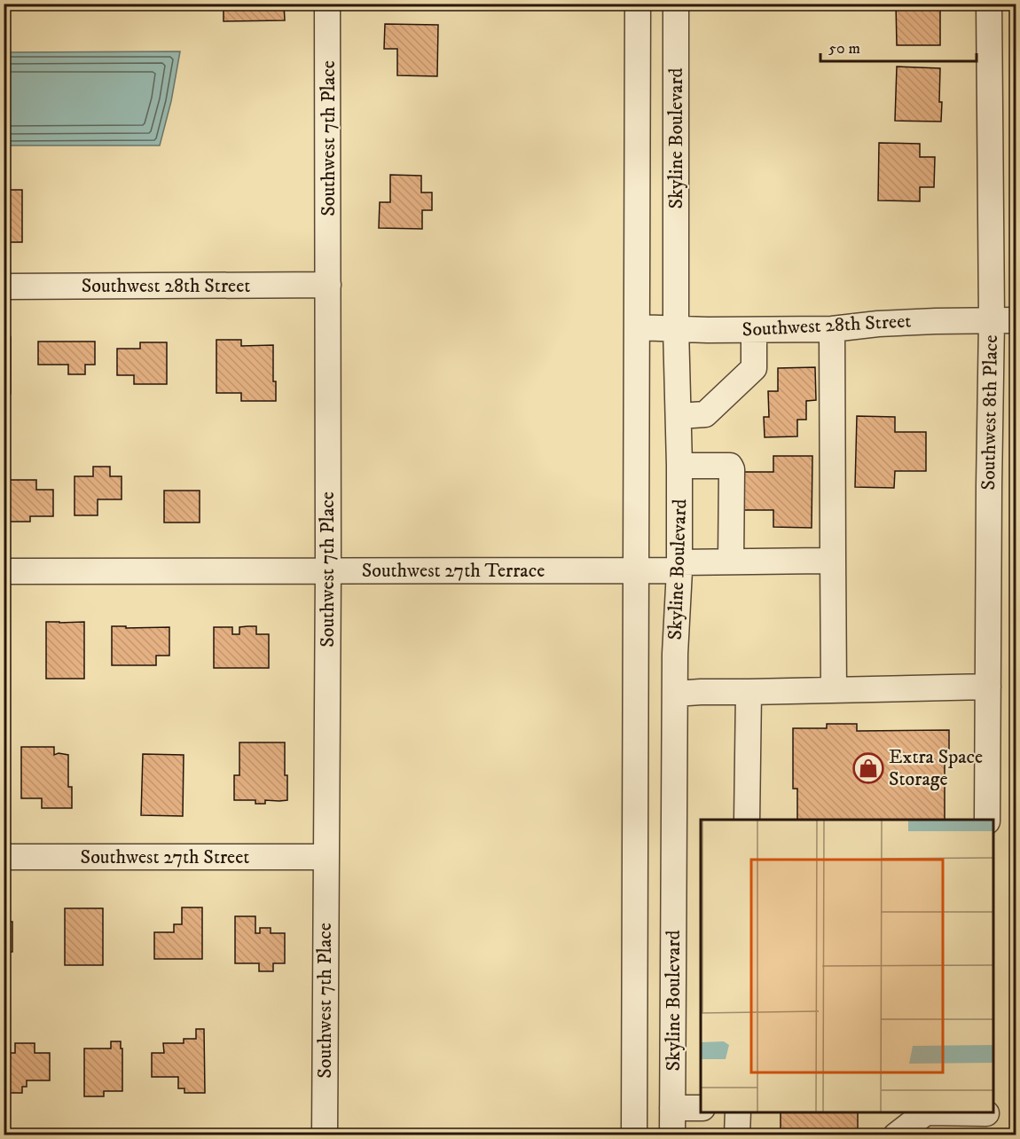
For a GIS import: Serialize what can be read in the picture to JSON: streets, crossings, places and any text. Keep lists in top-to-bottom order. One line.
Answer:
{"streets":{"street":["Southwest 7th Place","Skyline Boulevard","Southwest 28th Street","Southwest 8th Place","Southwest 27th Terrace","Southwest 27th Street"]},"crossings":[["Southwest 7th Place","Southwest 28th Street"],["Southwest 7th Place","Southwest 27th Terrace"],["Southwest 7th Place","Southwest 27th Street"],["Skyline Boulevard","Southwest 28th Street"],["Skyline Boulevard","Southwest 27th Terrace"],["Southwest 28th Street","Southwest 8th Place"]],"places":{"shop":["Extra Space Storage"]},"scale_bar":"50 m"}
